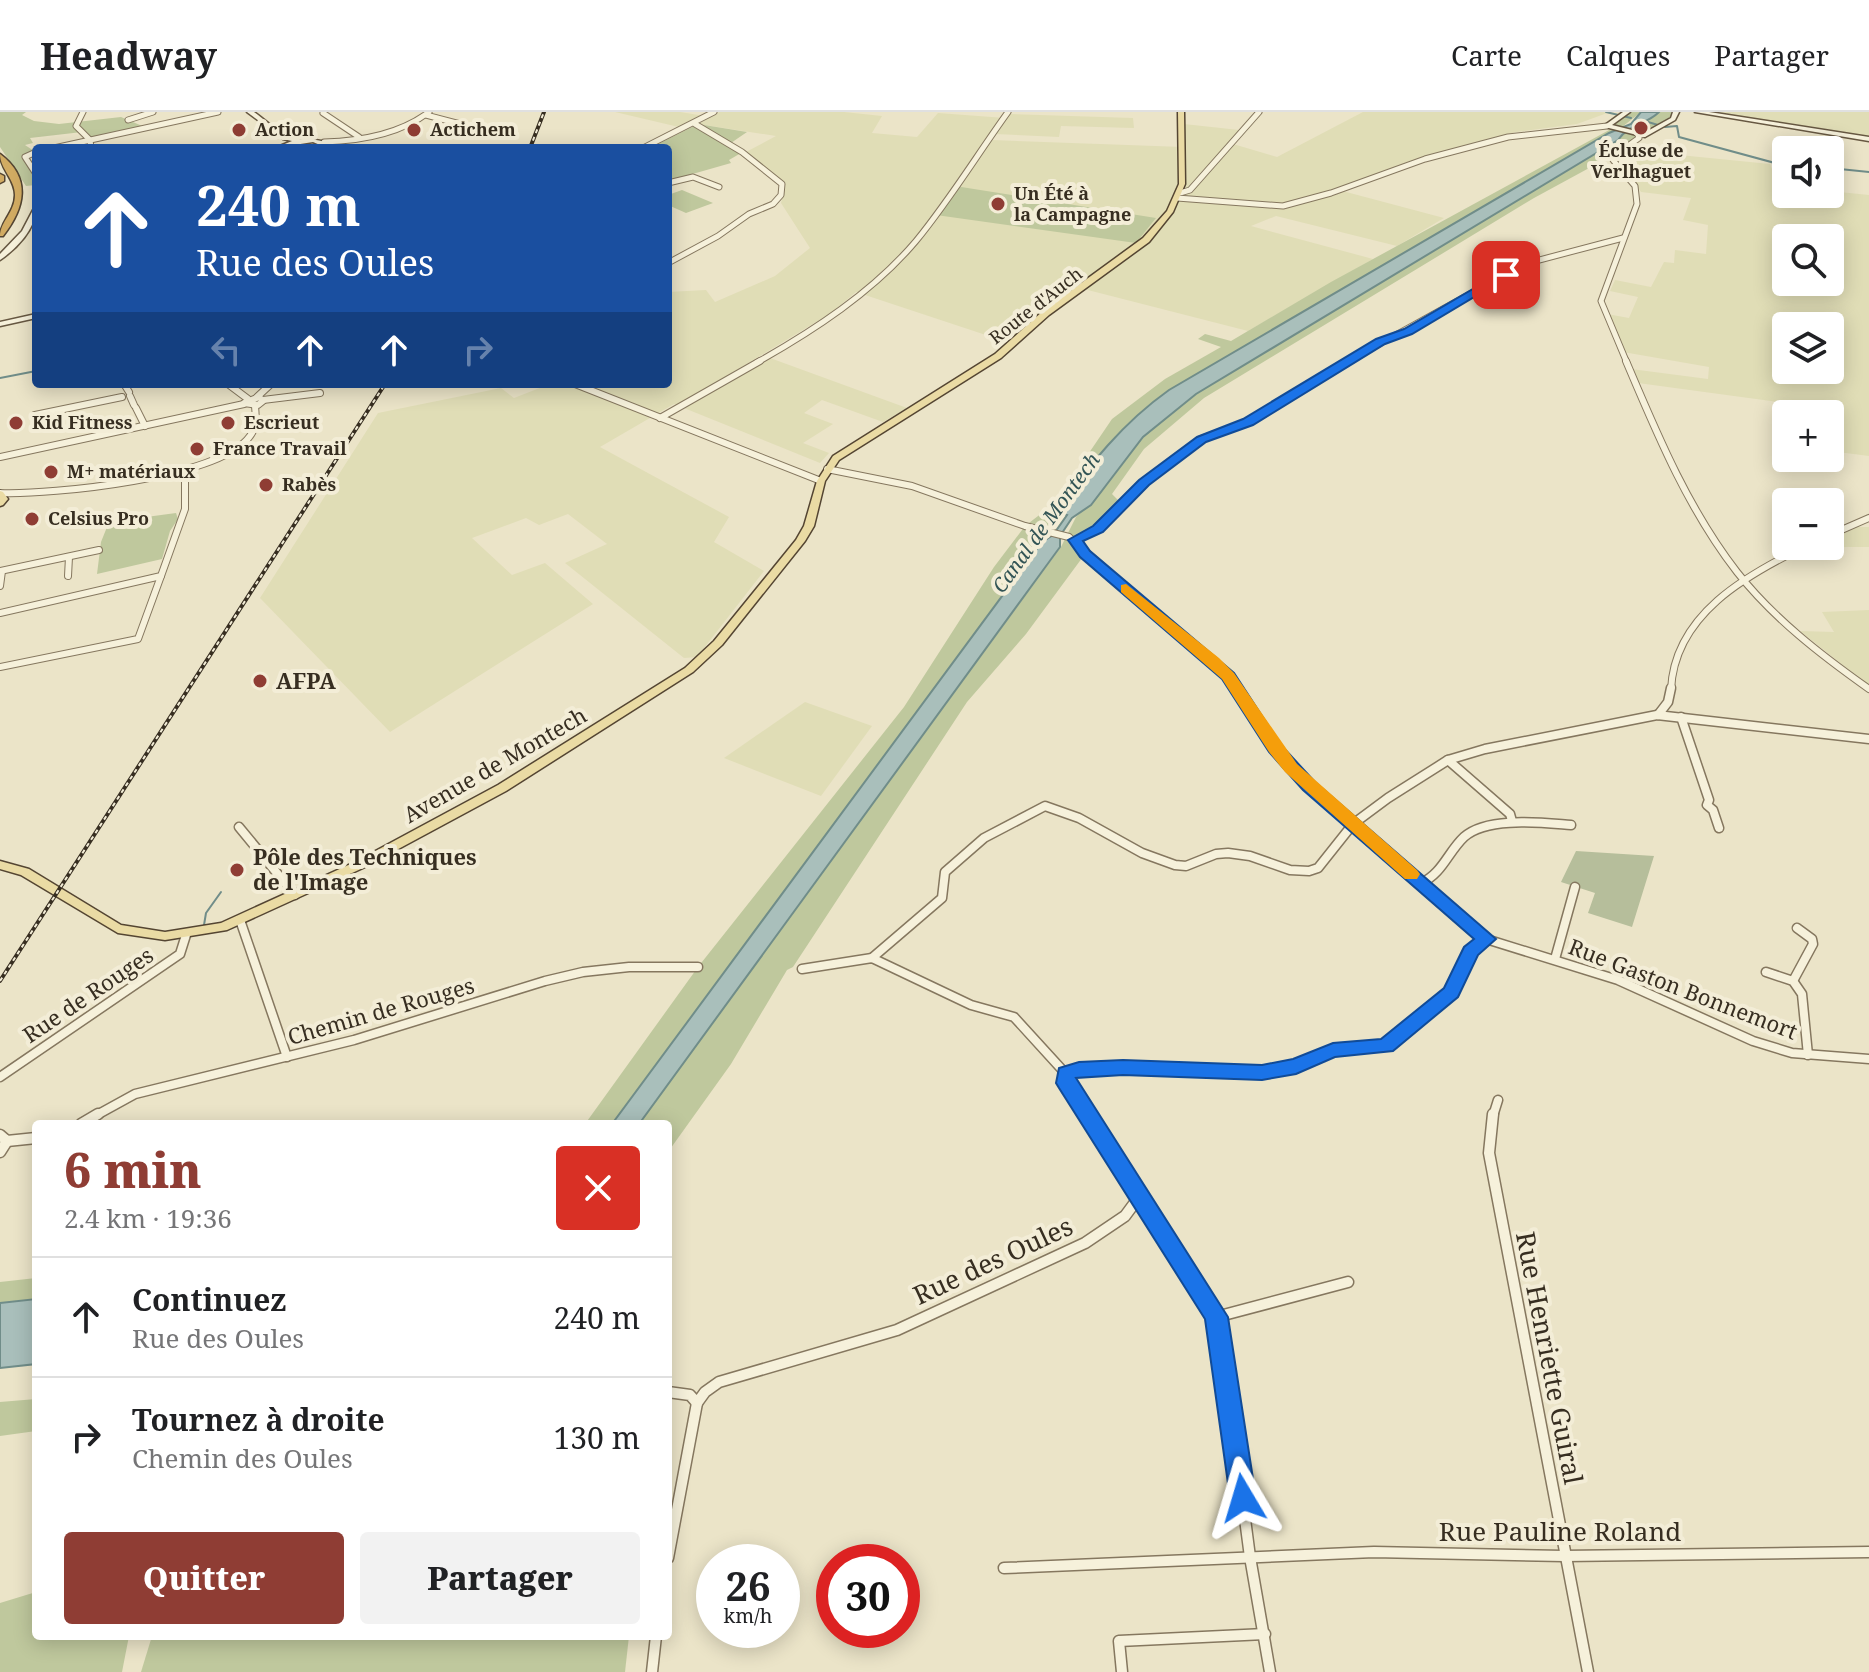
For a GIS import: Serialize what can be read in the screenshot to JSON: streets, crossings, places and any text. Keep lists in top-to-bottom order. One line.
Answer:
{"streets":{"main road":["Route d'Auch","Avenue de Montech"],"street":["Rue Gaston Bonnemort","Rue de Rouges","Chemin de Rouges","Rue des Oules","Rue Henriette Guiral","Rue Pauline Roland"]},"crossings":[["Route d'Auch","Avenue de Montech"],["Avenue de Montech","Rue de Rouges"],["Rue Henriette Guiral","Rue Pauline Roland"]],"water":["Canal de Montech"],"places":["Écluse de Verlhaguet","Action","Actichem","Un Été à la Campagne","Kid Fitness","Escrieut","France Travail","M+ matériaux","Rabès","Celsius Pro","AFPA","Pôle des Techniques de l'Image"],"page":{"header":"Headway","nav":["Carte","Calques","Partager"],"map_buttons":["+","−"],"turn":["240 m","Rue des Oules"],"heading":["6 min","2.4 km · 19:36"],"list":[{"name":"Continuez","note":"Rue des Oules","value":"240 m"},{"name":"Tournez à droite","note":"Chemin des Oules","value":"130 m"}],"buttons":["Quitter","Partager"],"speed":"26 km/h","limit":"30"}}
